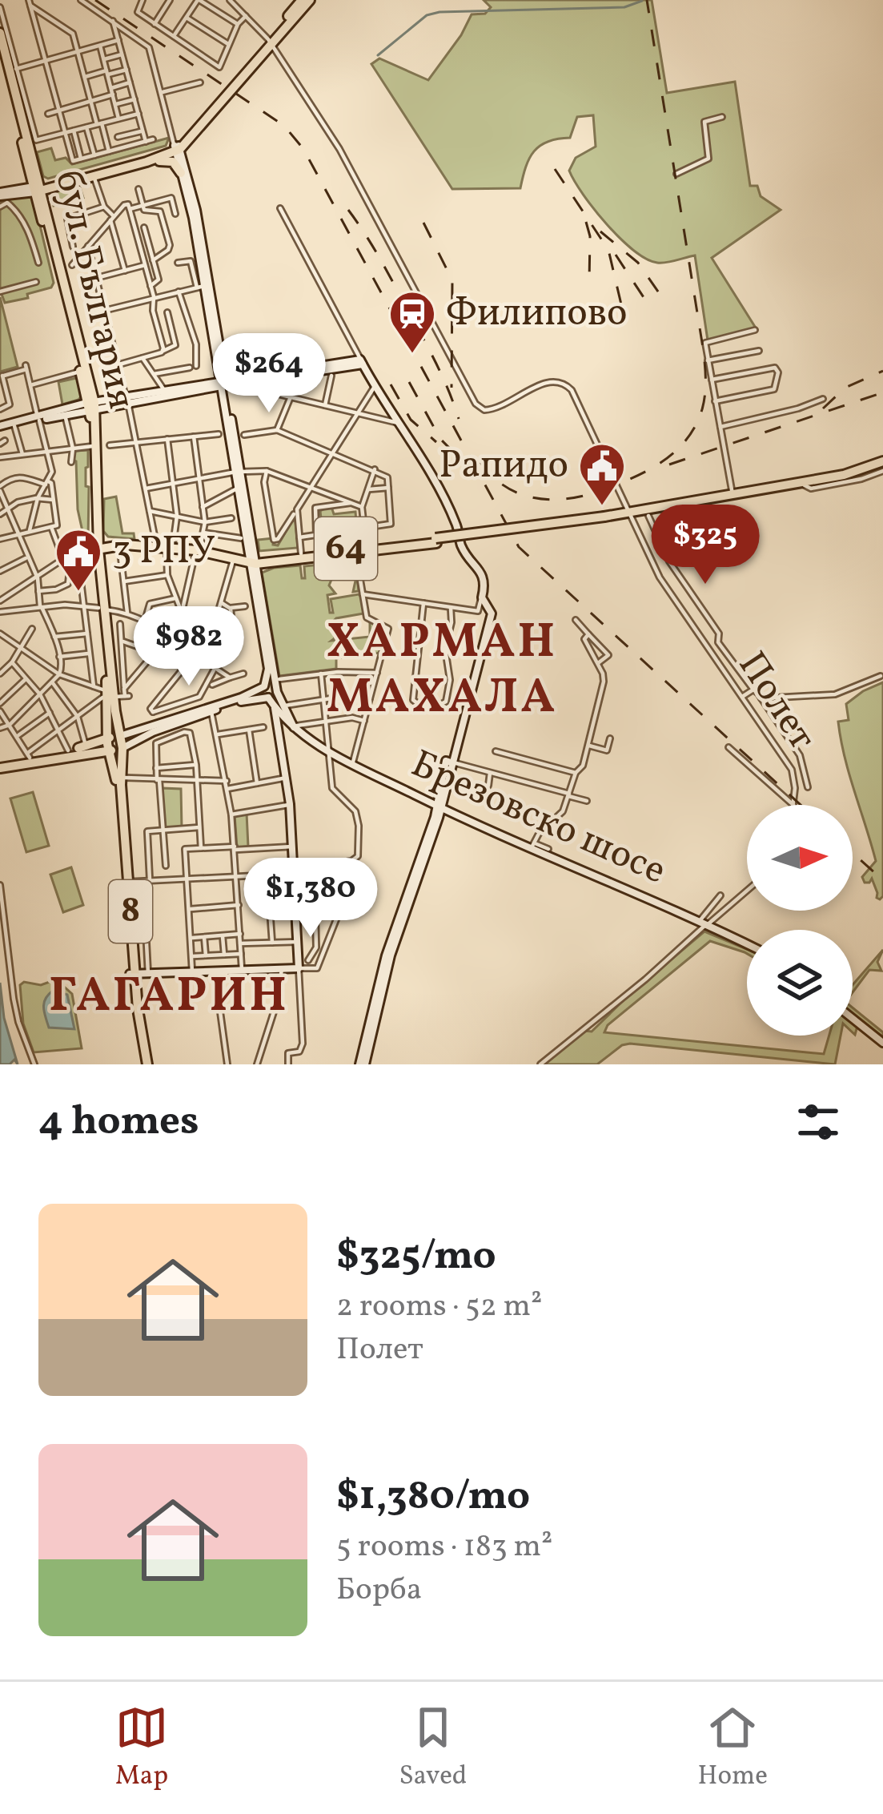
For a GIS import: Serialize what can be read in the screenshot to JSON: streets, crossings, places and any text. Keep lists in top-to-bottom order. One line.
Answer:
{"streets":{"main road":["бул. България","64","Брезовско шосе","8"],"street":["Полет"]},"crossings":[["бул. България","64"],["бул. България","8"],["64","Полет"],["64","Брезовско шосе"]],"districts":["ХАРМАН МАХАЛА","ГАГАРИН"],"places":{"station":["Филипово"],"public building":["Рапидо","3 РПУ"]},"north":"right","page":{"price":["$264","$325","$982","$1,380"],"heading":"4 homes","list":[{"name":"$325/mo","note":"2 rooms · 52 m² · Полет"},{"name":"$1,380/mo","note":"5 rooms · 183 m² · Борба"}],"tabs":["Map","Saved","Home"]}}
